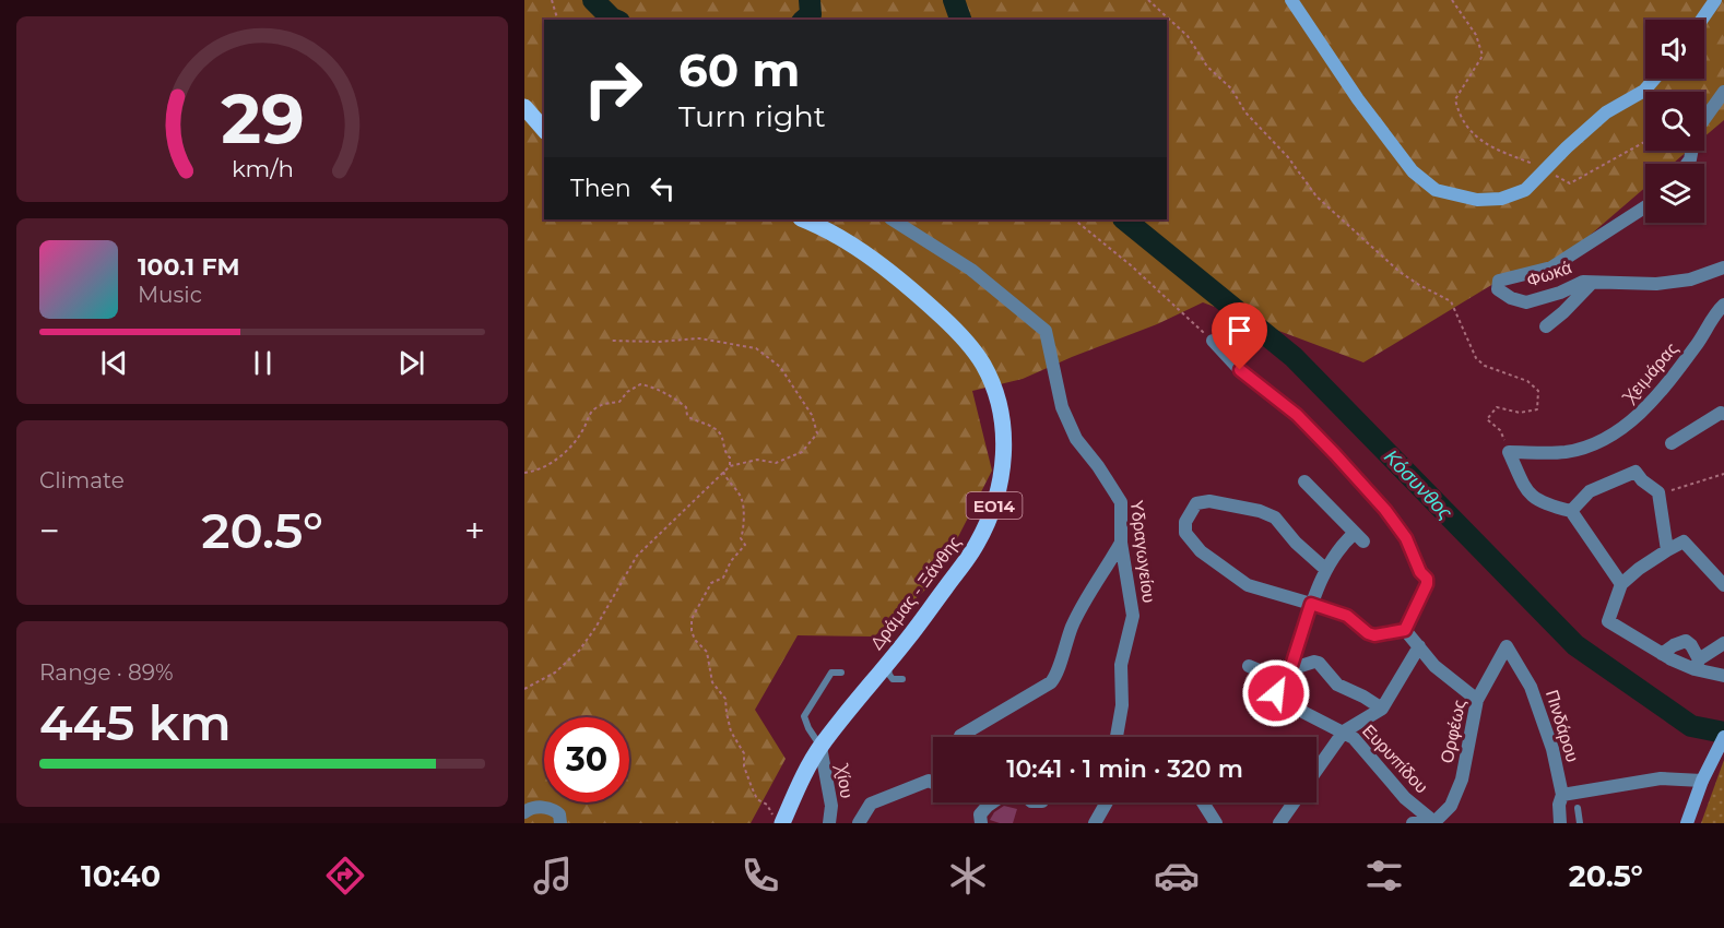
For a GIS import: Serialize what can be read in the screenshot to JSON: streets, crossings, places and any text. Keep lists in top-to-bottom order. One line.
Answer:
{"streets":{"main road":["ΕΟ14","Δράμας - Ξάνθης"],"street":["Φωκά","Χειμάρας","Υδραγωγείου","Πινδάρου","Ορφέως","Ευρυπίδου","Χίου"]},"crossings":[["Δράμας - Ξάνθης","Χίου"],["Πινδάρου","Ορφέως"],["Ορφέως","Ευρυπίδου"]],"water":["Κόσυνθος"],"page":{"turn":["60 m","Turn right"],"then":"Then","song":["100.1 FM","Music"],"tile":["Climate",["Range · 89%","445 km"]],"heat":["−","20.5°","+"],"limit":"30","trip":"10:41 · 1 min · 320 m","tabs":["10:40","20.5°"],"gauge":["29","km/h"]}}
